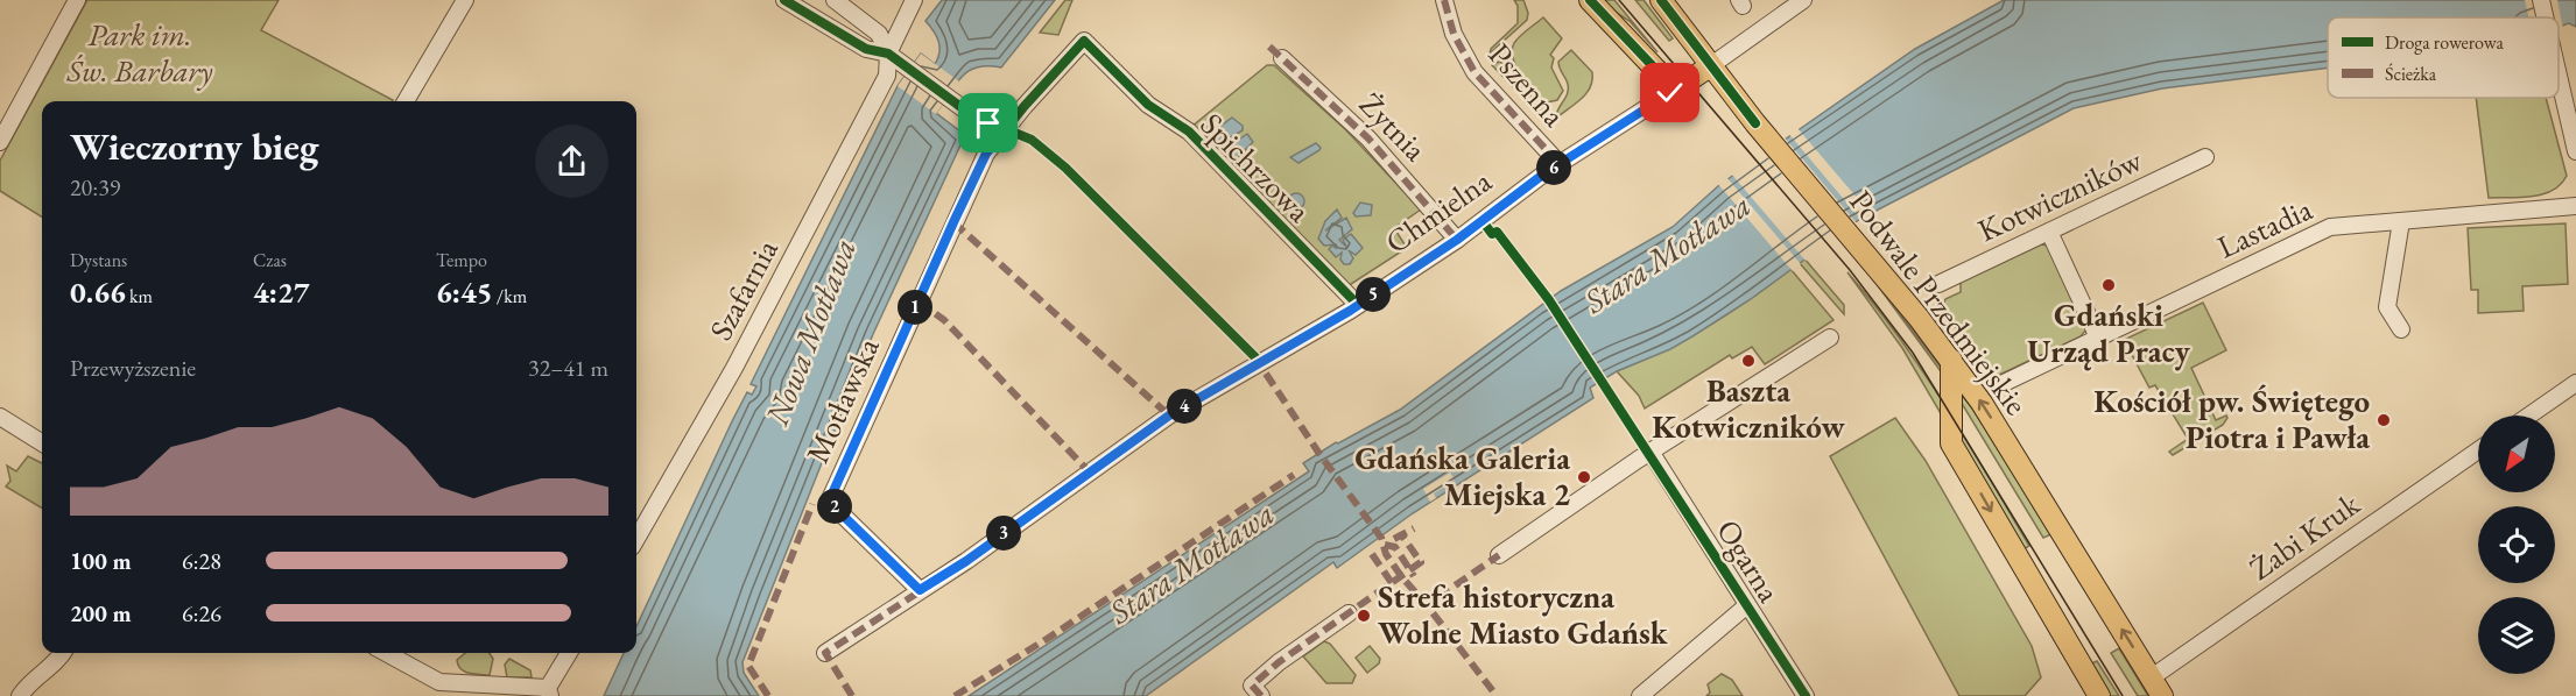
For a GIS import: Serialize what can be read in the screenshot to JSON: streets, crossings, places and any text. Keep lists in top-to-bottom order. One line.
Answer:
{"streets":{"main road":["Chmielna","Podwale Przedmiejskie"],"street":["Pszenna","Żytnia","Spichrzowa","Kotwiczników","Lastadia","Szafarnia","Motławska","Żabi Kruk","Ogarna"]},"crossings":[["Pszenna","Chmielna"],["Żytnia","Chmielna"],["Spichrzowa","Chmielna"],["Spichrzowa","Motławska"],["Chmielna","Podwale Przedmiejskie"],["Chmielna","Motławska"],["Podwale Przedmiejskie","Żabi Kruk"]],"water":["Stara Motława","Nowa Motława"],"parks":["Park im. Św. Barbary"],"places":["Gdański Urząd Pracy","Baszta Kotwiczników","Kościół pw. Świętego Piotra i Pawła","Gdańska Galeria Miejska 2","Strefa historyczna Wolne Miasto Gdańsk"],"legend":["Droga rowerowa","Ścieżka"],"north":"bottom left","page":{"heading":["Wieczorny bieg","20:39"],"pins":["6","5","1","4","2","3"],"stats":[["Dystans","0.66 km"],["Czas","4:27"],["Tempo","6:45 /km"]],"chart":["Przewyższenie","32–41 m"],"list":[{"name":"100 m","note":"6:28"},{"name":"200 m","note":"6:26"}]}}
